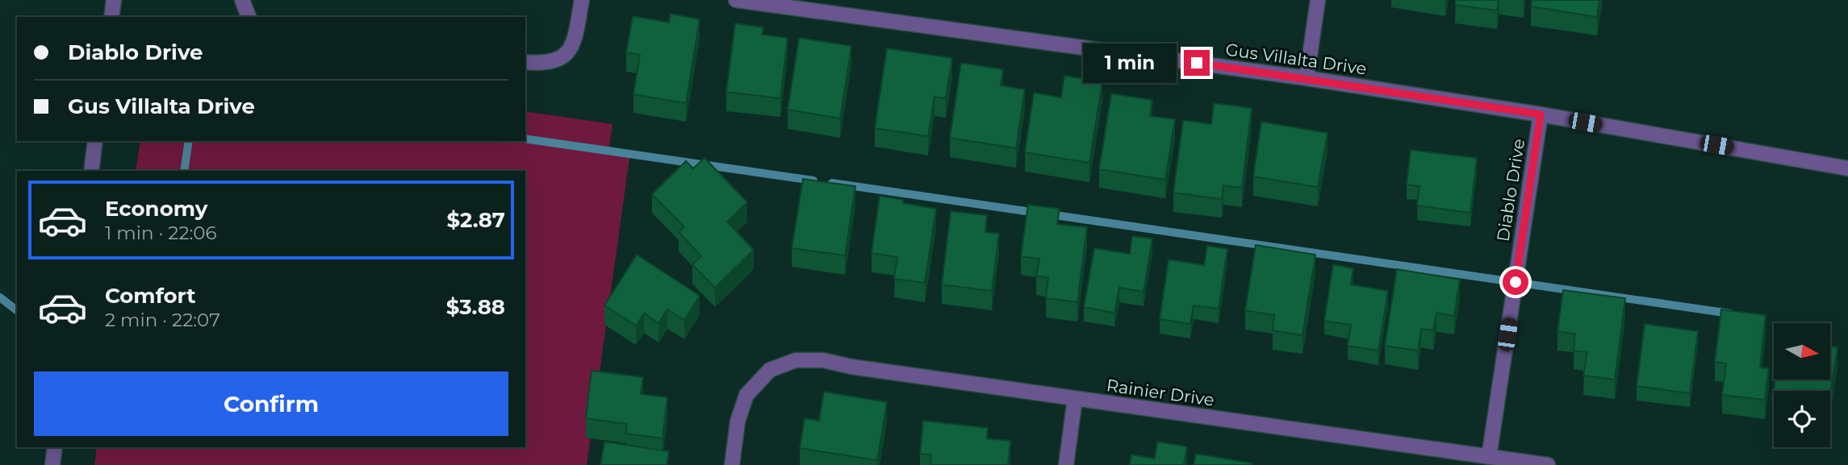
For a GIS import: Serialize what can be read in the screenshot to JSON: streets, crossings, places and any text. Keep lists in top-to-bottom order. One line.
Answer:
{"streets":{"street":["Gus Villalta Drive","Diablo Drive","Rainier Drive"]},"crossings":[["Gus Villalta Drive","Diablo Drive"],["Diablo Drive","Rainier Drive"]],"north":"right","page":{"banner":["Diablo Drive","Gus Villalta Drive"],"bubble":"1 min","list":[{"name":"Economy","note":"1 min · 22:06","value":"$2.87"},{"name":"Comfort","note":"2 min · 22:07","value":"$3.88"}],"buttons":"Confirm"}}
